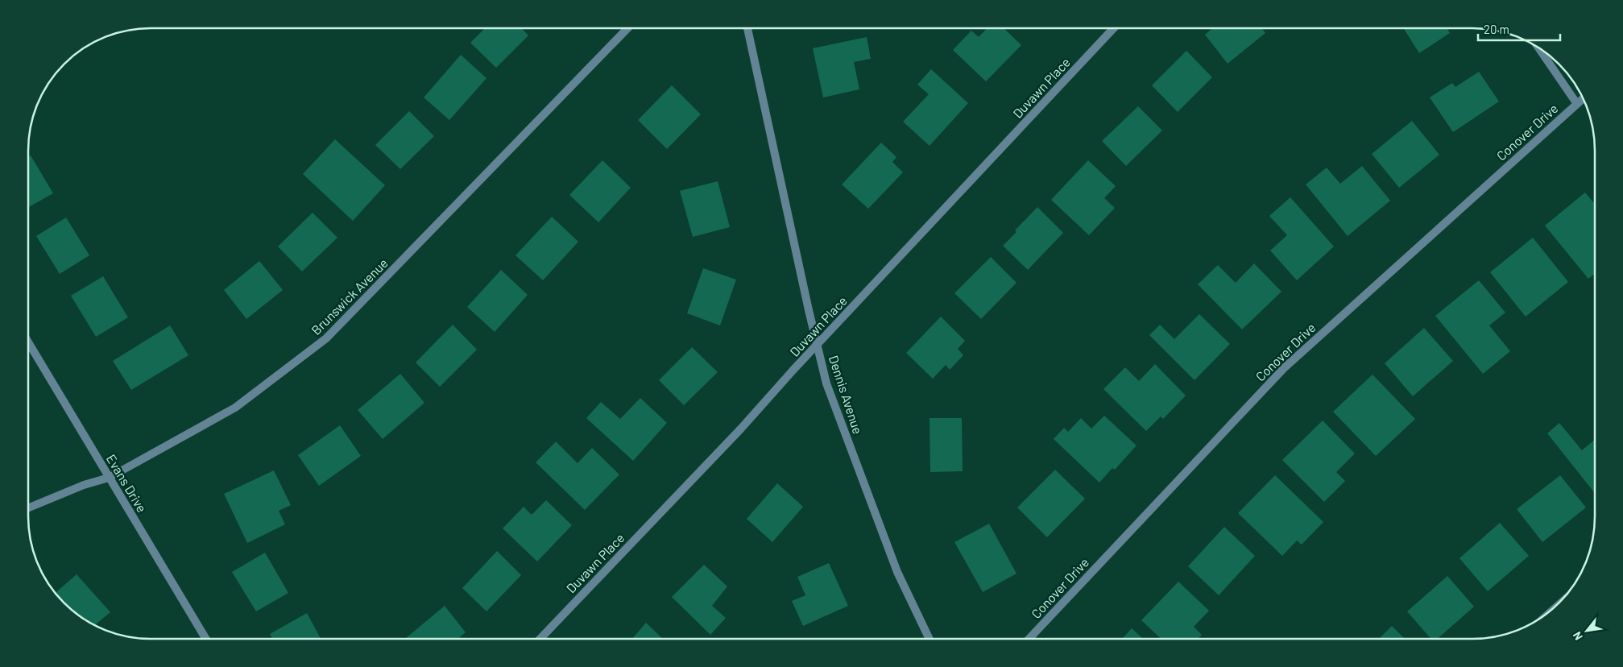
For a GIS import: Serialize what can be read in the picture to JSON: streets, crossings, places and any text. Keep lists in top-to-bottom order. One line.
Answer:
{"streets":{"street":["Duvawn Place","Conover Drive","Brunswick Avenue","Dennis Avenue","Evans Drive"]},"crossings":[["Duvawn Place","Dennis Avenue"],["Brunswick Avenue","Evans Drive"]],"scale_bar":"20 m","north":"bottom left"}
